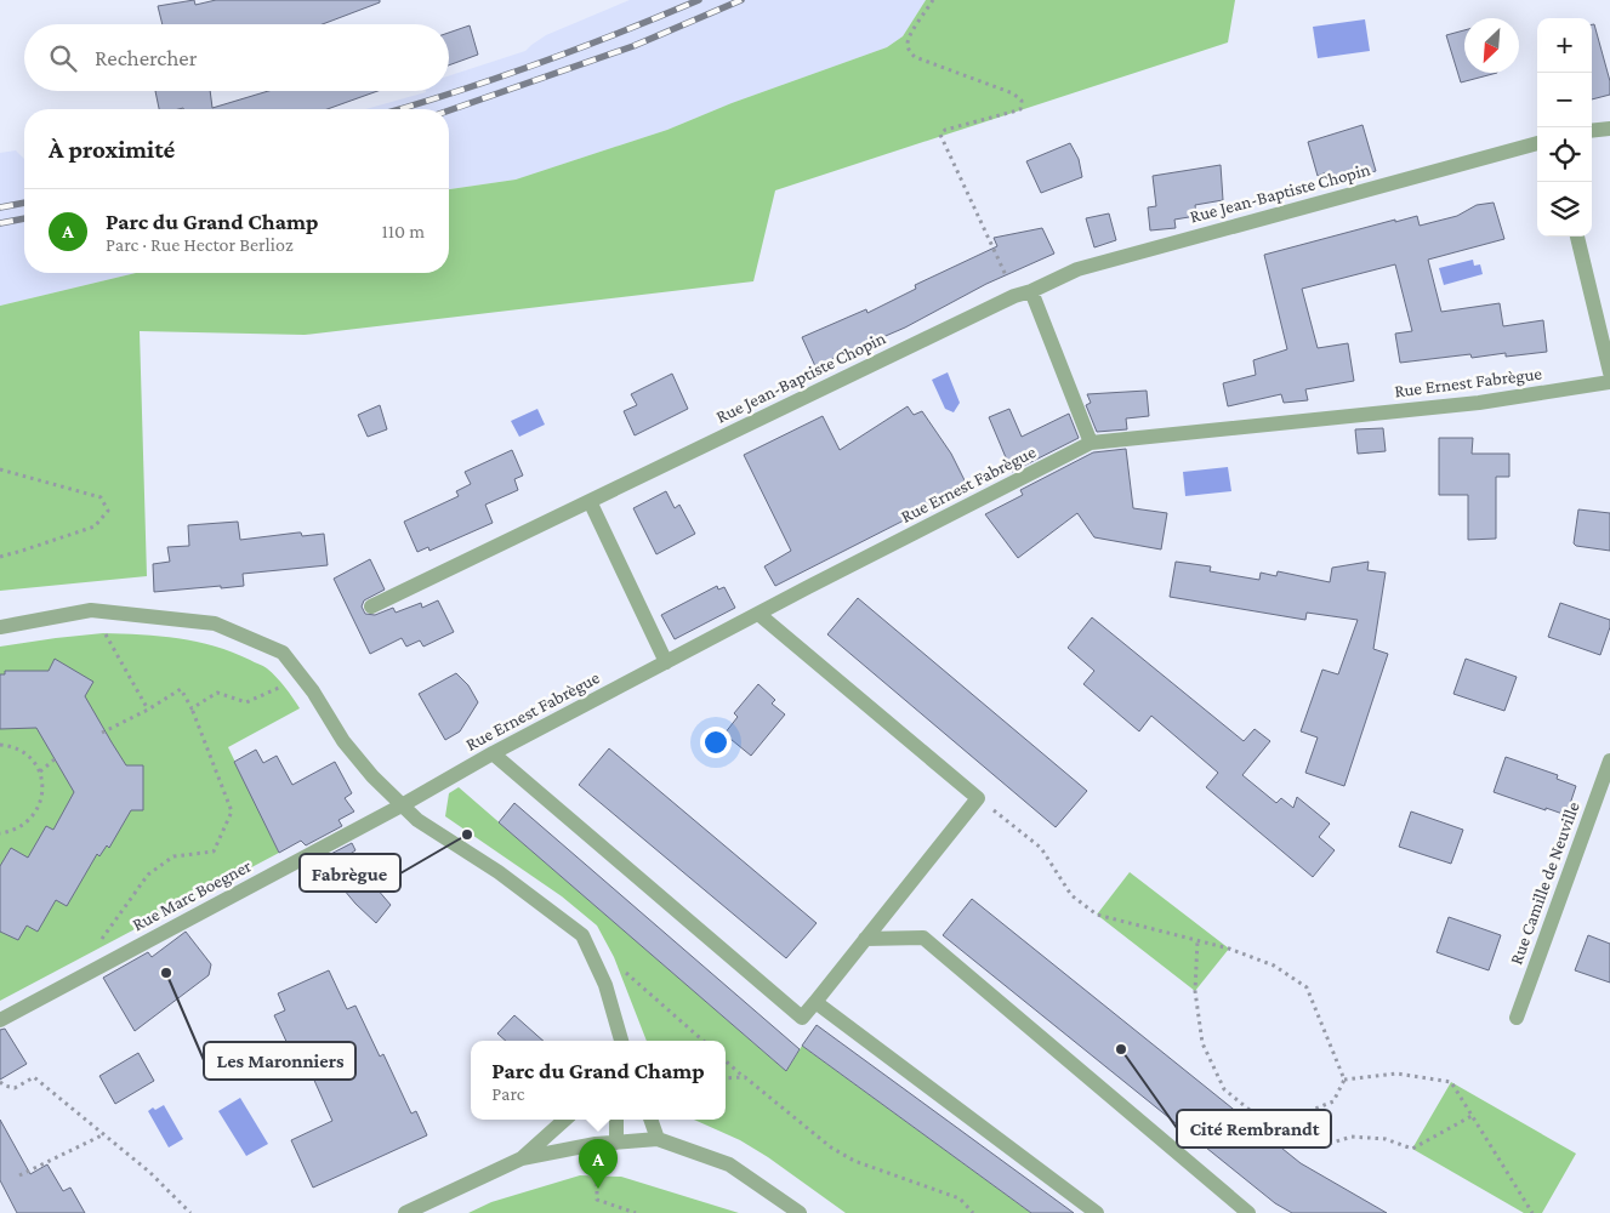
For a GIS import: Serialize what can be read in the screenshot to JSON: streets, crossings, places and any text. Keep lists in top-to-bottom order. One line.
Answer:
{"streets":{"street":["Rue Jean-Baptiste Chopin","Rue Ernest Fabrègue","Rue Camille de Neuville","Rue Marc Boegner"]},"crossings":[["Rue Ernest Fabrègue","Rue Marc Boegner"]],"places":["Fabrègue","Les Maronniers","Cité Rembrandt"],"north":"bottom left","page":{"map_buttons":["+","−"],"search":"Rechercher","heading":"À proximité","list":[{"mark":"A","name":"Parc du Grand Champ","note":"Parc · Rue Hector Berlioz","value":"110 m"}],"popup":["Parc du Grand Champ","Parc"],"pins":"A"}}
